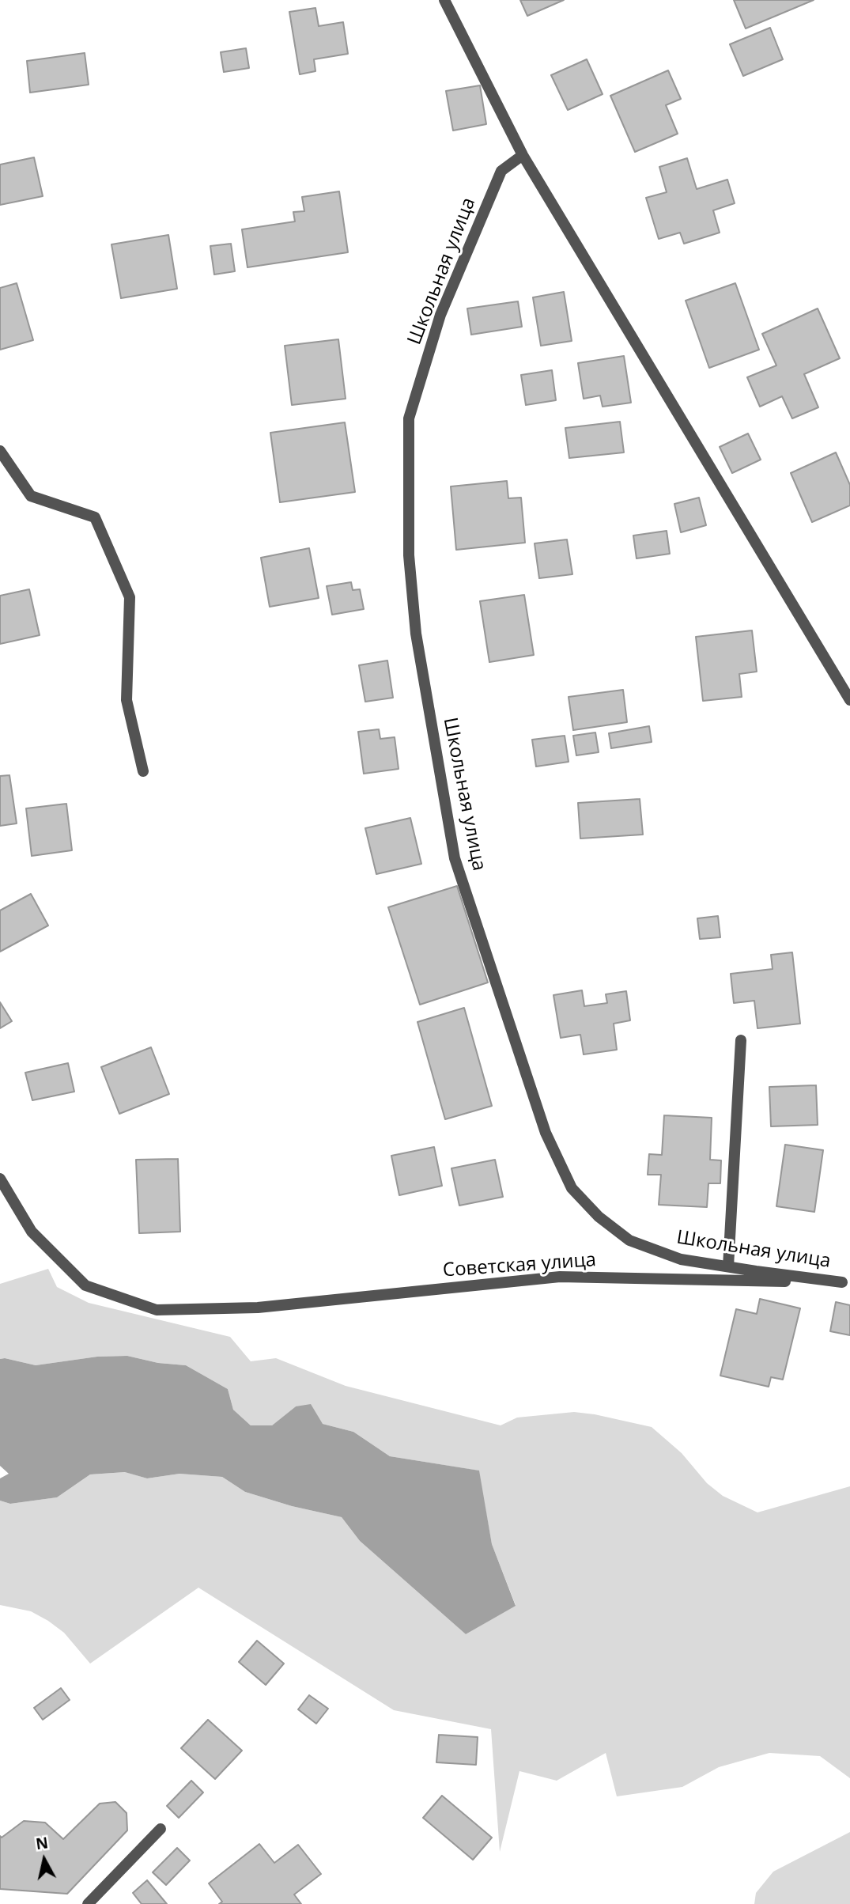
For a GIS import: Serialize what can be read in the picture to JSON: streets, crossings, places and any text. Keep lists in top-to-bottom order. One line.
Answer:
{"streets":{"street":["Школьная улица","Советская улица"]},"crossings":[["Школьная улица","Советская улица"]],"north":"top"}
